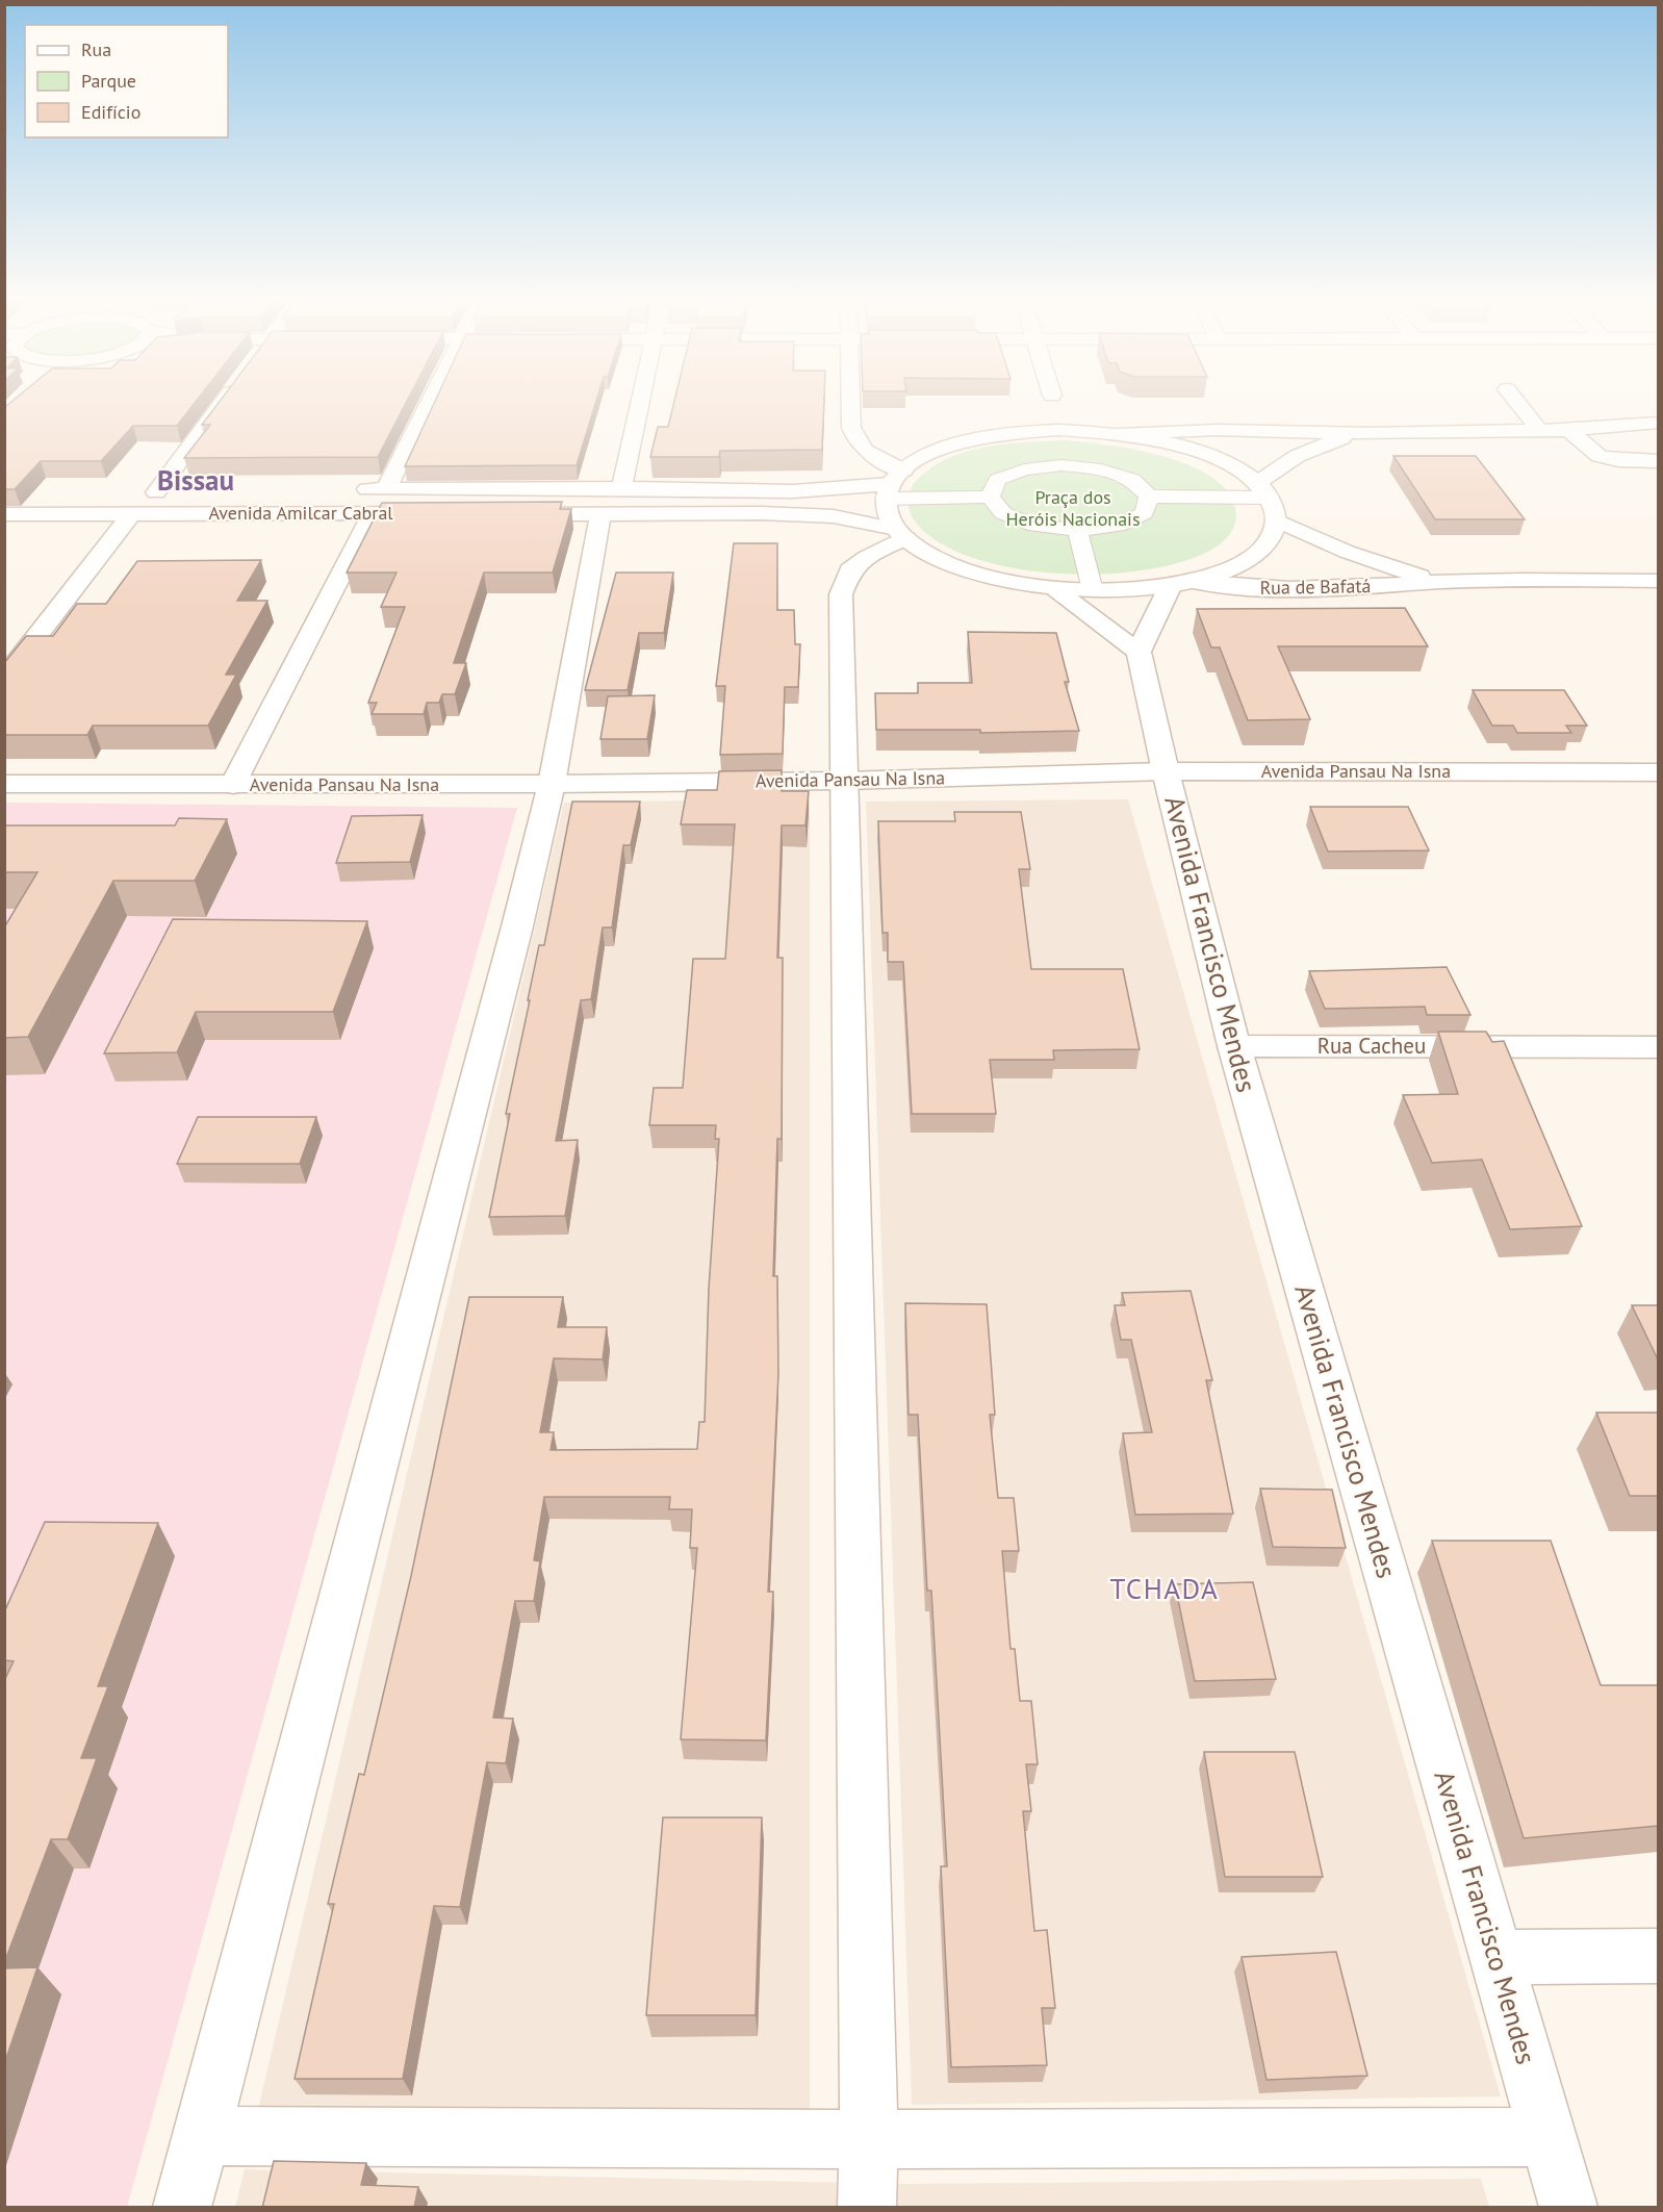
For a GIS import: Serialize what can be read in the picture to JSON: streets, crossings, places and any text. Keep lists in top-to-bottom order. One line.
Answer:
{"streets":{"street":["Avenida Amilcar Cabral","Rua de Bafatá","Avenida Pansau Na Isna","Avenida Francisco Mendes","Rua Cacheu"]},"crossings":[["Avenida Pansau Na Isna","Avenida Francisco Mendes"],["Avenida Francisco Mendes","Rua Cacheu"]],"districts":["Bissau","TCHADA"],"parks":["Praça dos Heróis Nacionais"],"legend":["Rua","Parque","Edifício"]}
